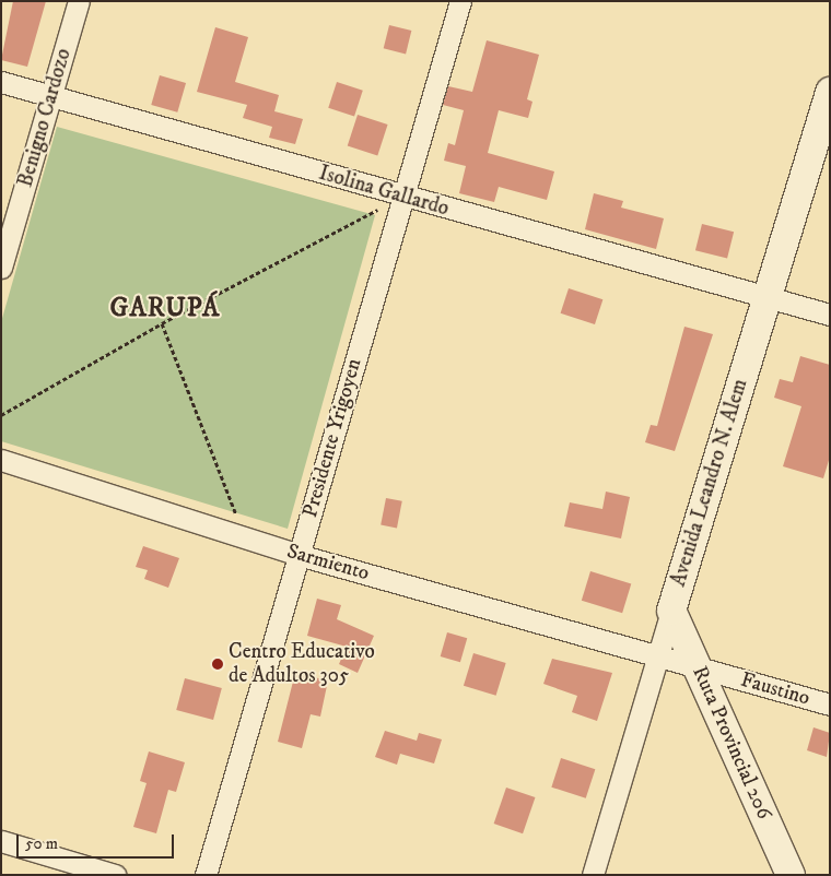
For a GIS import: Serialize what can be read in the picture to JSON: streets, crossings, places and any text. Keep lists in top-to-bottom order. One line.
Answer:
{"streets":{"main road":["Avenida Leandro N. Alem","Ruta Provincial 206"],"street":["Benigno Cardozo","Isolina Gallardo","Presidente Yrigoyen","Sarmiento","Faustino"]},"crossings":[["Benigno Cardozo","Isolina Gallardo"],["Isolina Gallardo","Presidente Yrigoyen"],["Isolina Gallardo","Avenida Leandro N. Alem"],["Presidente Yrigoyen","Sarmiento"],["Avenida Leandro N. Alem","Sarmiento"],["Avenida Leandro N. Alem","Faustino"],["Avenida Leandro N. Alem","Ruta Provincial 206"],["Sarmiento","Faustino"],["Faustino","Ruta Provincial 206"]],"districts":["GARUPÁ"],"places":["Centro Educativo de Adultos 305"],"scale_bar":"50 m"}
